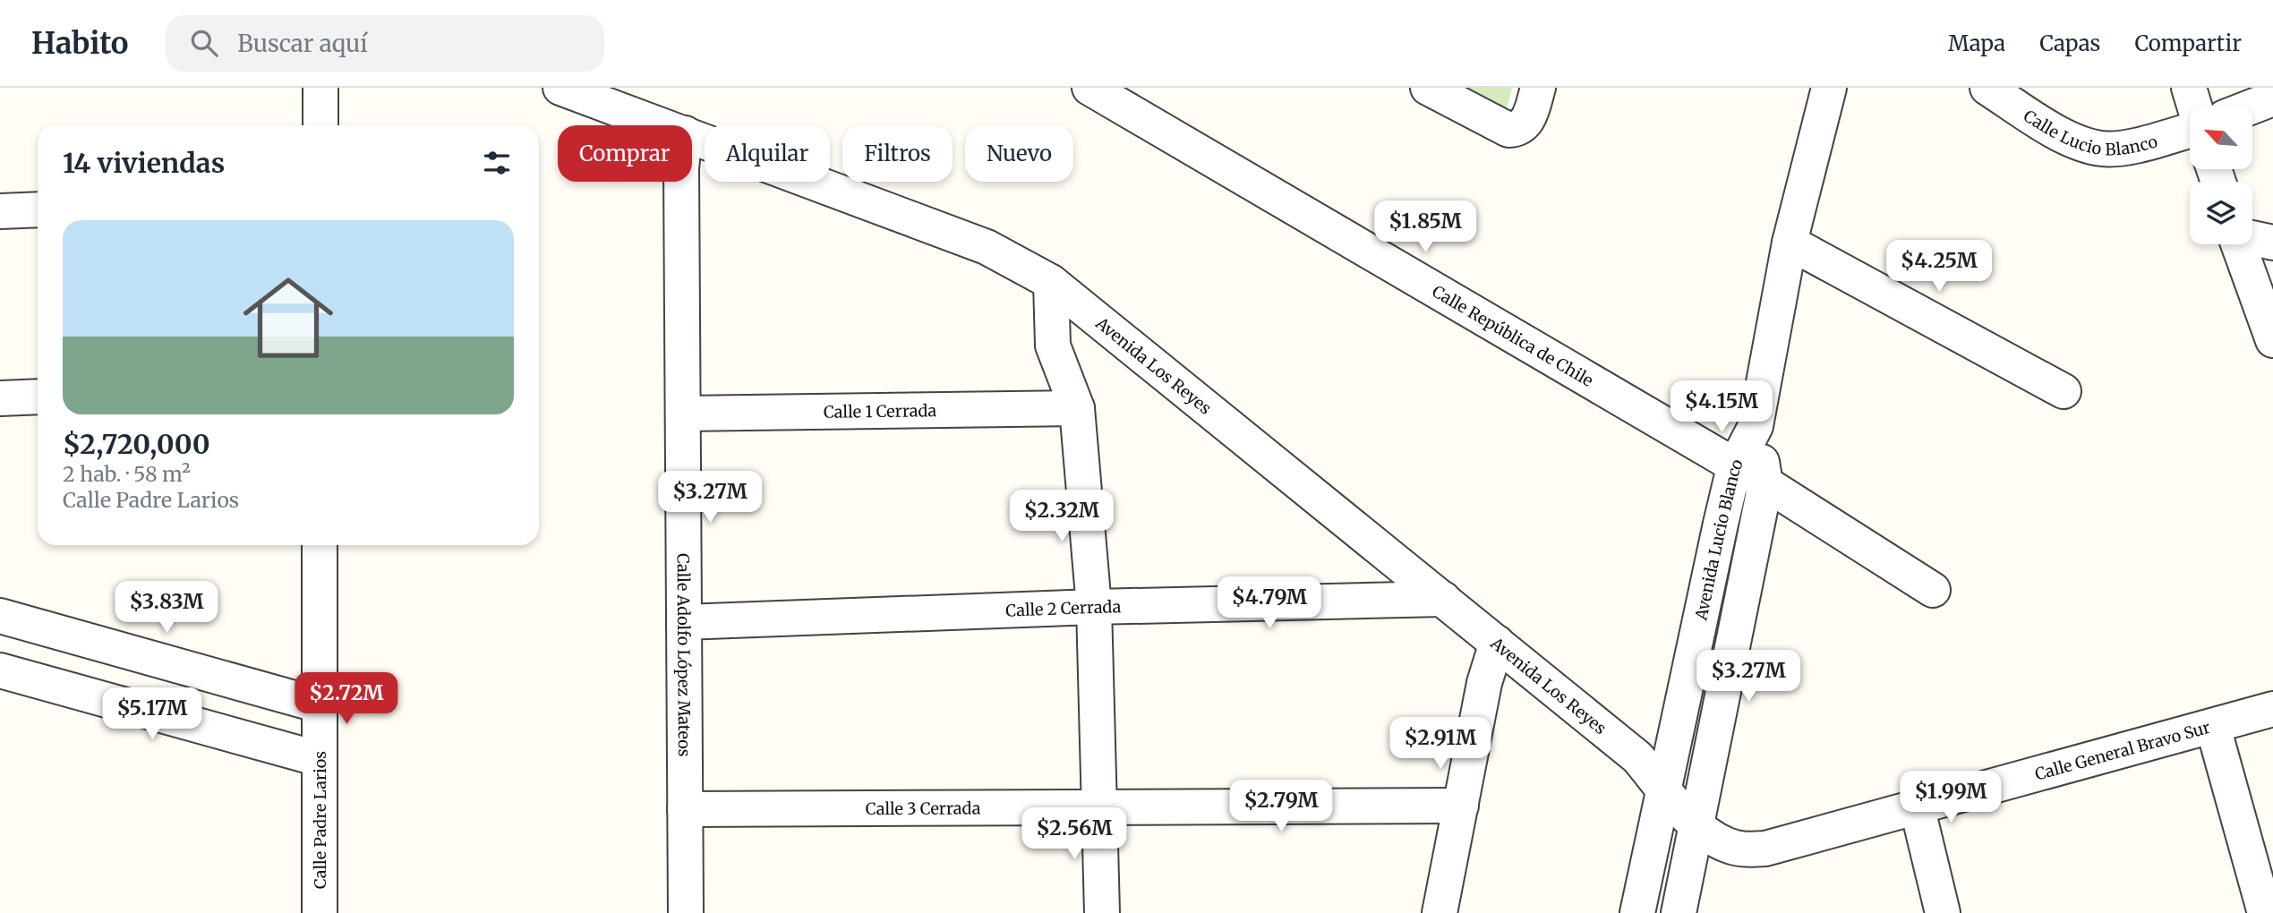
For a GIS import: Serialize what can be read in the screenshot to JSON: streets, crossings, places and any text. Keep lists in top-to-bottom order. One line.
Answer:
{"streets":{"street":["Calle Lucio Blanco","Calle República de Chile","Avenida Los Reyes","Calle 1 Cerrada","Avenida Lucio Blanco","Calle 2 Cerrada","Calle Adolfo López Mateos","Calle General Bravo Sur","Calle 3 Cerrada","Calle Padre Larios"]},"crossings":[["Calle República de Chile","Avenida Lucio Blanco"],["Avenida Los Reyes","Avenida Lucio Blanco"],["Avenida Los Reyes","Calle 2 Cerrada"],["Avenida Los Reyes","Calle General Bravo Sur"],["Calle 1 Cerrada","Calle Adolfo López Mateos"],["Avenida Lucio Blanco","Calle General Bravo Sur"],["Calle 2 Cerrada","Calle Adolfo López Mateos"],["Calle Adolfo López Mateos","Calle 3 Cerrada"]],"north":"top left","page":{"header":"Habito","search":"Buscar aquí","nav":["Mapa","Capas","Compartir"],"chip":["Comprar","Alquilar","Filtros","Nuevo"],"heading":"14 viviendas","price":["$1.85M","$4.25M","$4.15M","$3.27M","$2.32M","$4.79M","$3.83M","$3.27M","$2.72M","$5.17M","$2.91M","$1.99M","$2.79M","$2.56M"],"list":[{"name":"$2,720,000","note":"2 hab. · 58 m² · Calle Padre Larios"}]}}
